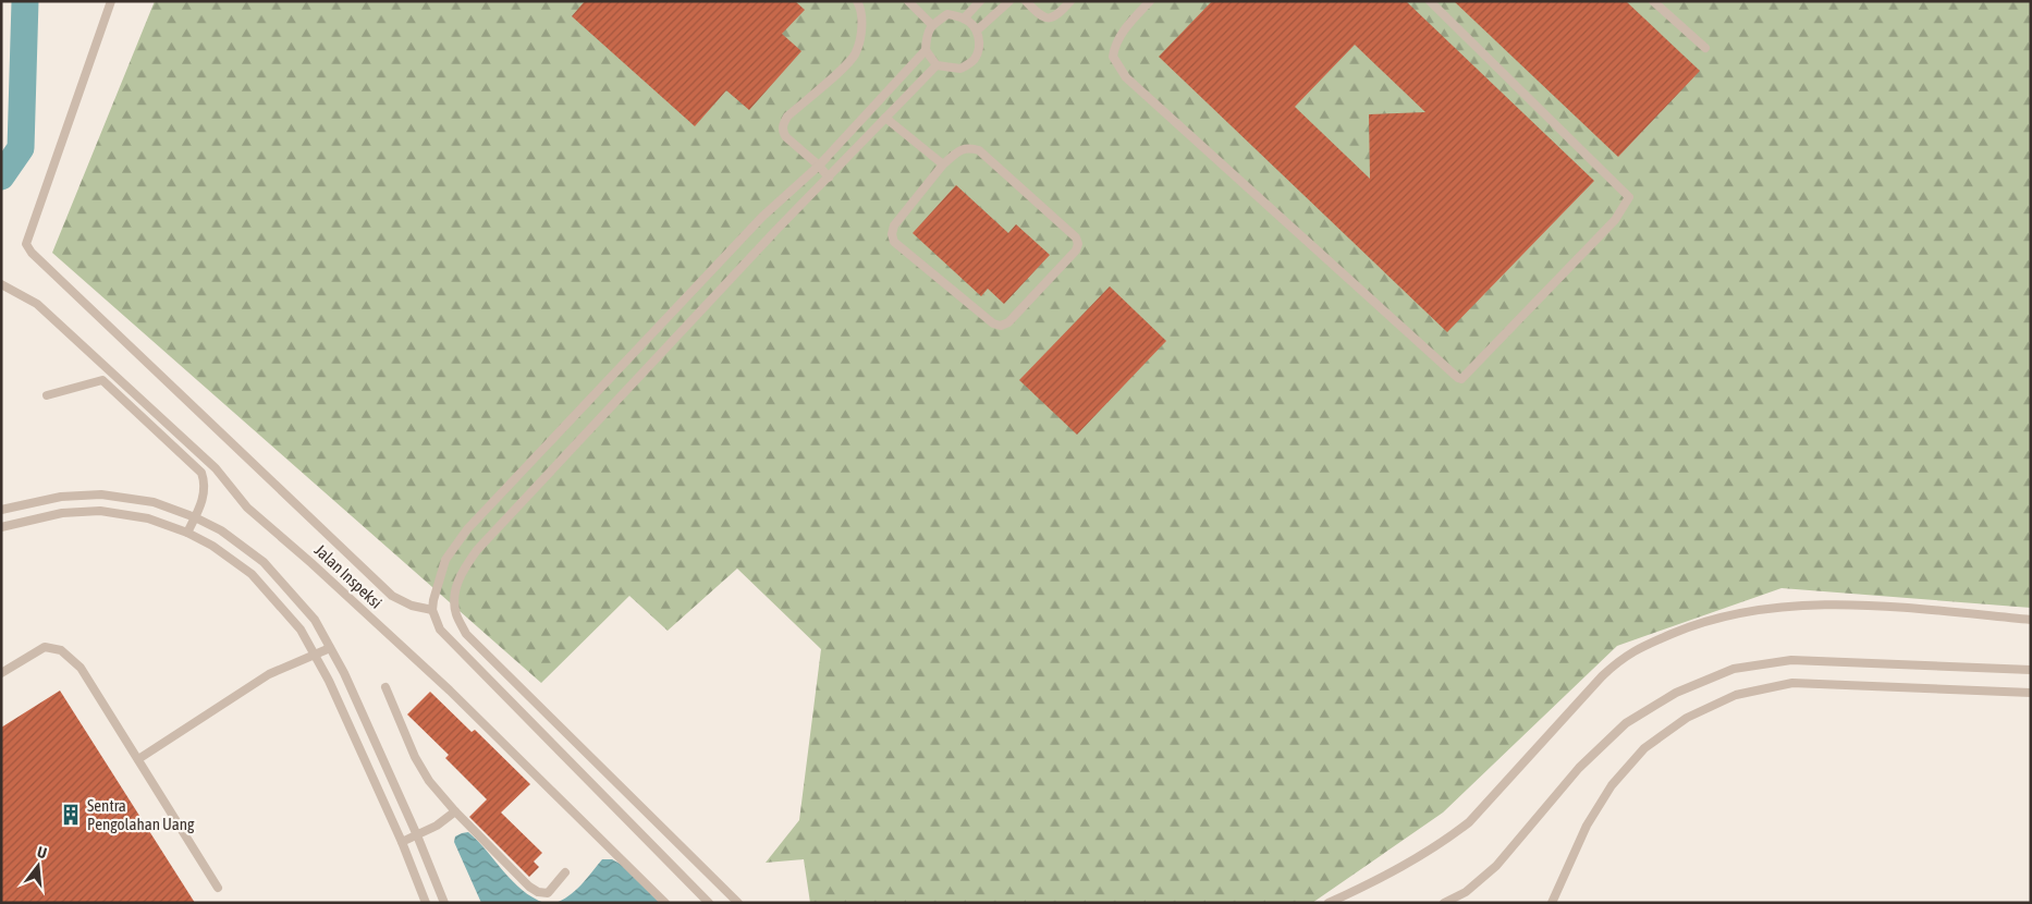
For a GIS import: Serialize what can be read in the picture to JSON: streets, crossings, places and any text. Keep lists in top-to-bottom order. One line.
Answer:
{"streets":{"lane":["Jalan Inspeksi"]},"places":{"building":["Sentra Pengolahan Uang"]},"north":"top"}
